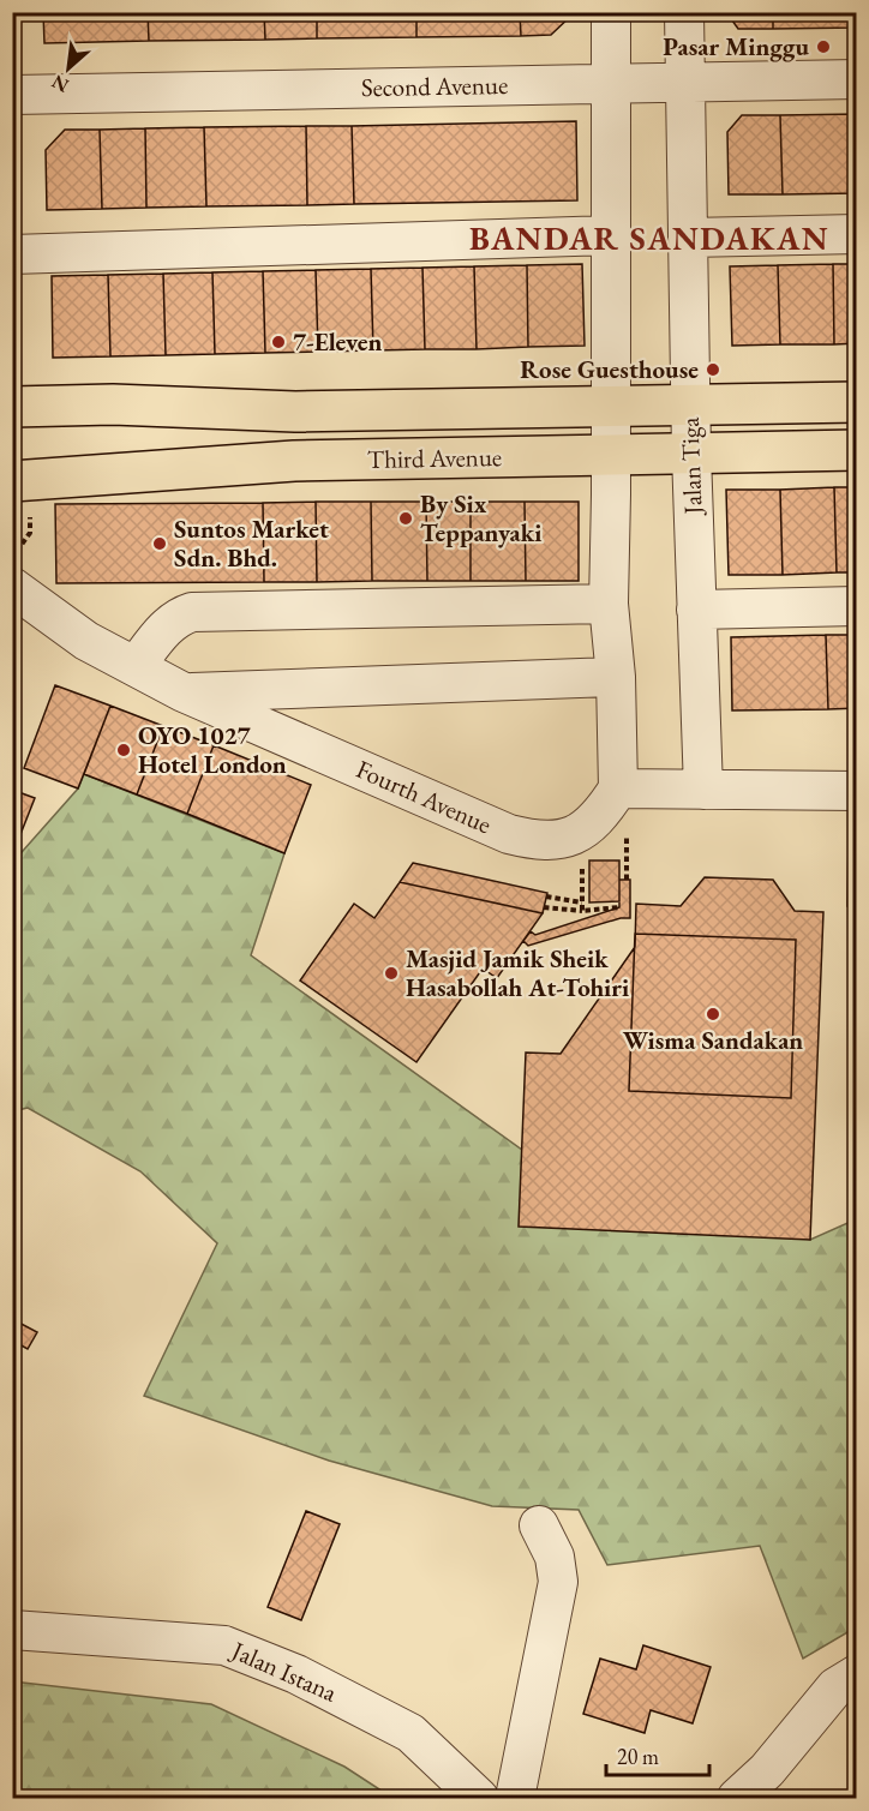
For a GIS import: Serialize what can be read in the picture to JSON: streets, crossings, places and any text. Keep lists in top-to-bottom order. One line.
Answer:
{"streets":{"main road":["Third Avenue"],"street":["Second Avenue","Jalan Tiga","Fourth Avenue","Jalan Istana"]},"crossings":[["Second Avenue","Jalan Tiga"],["Third Avenue","Jalan Tiga"]],"districts":["BANDAR SANDAKAN"],"places":["Pasar Minggu","7-Eleven","Rose Guesthouse","By Six Teppanyaki","Suntos Market Sdn. Bhd.","OYO 1027 Hotel London","Masjid Jamik Sheik Hasabollah At-Tohiri","Wisma Sandakan"],"scale_bar":"20 m","north":"bottom left"}
